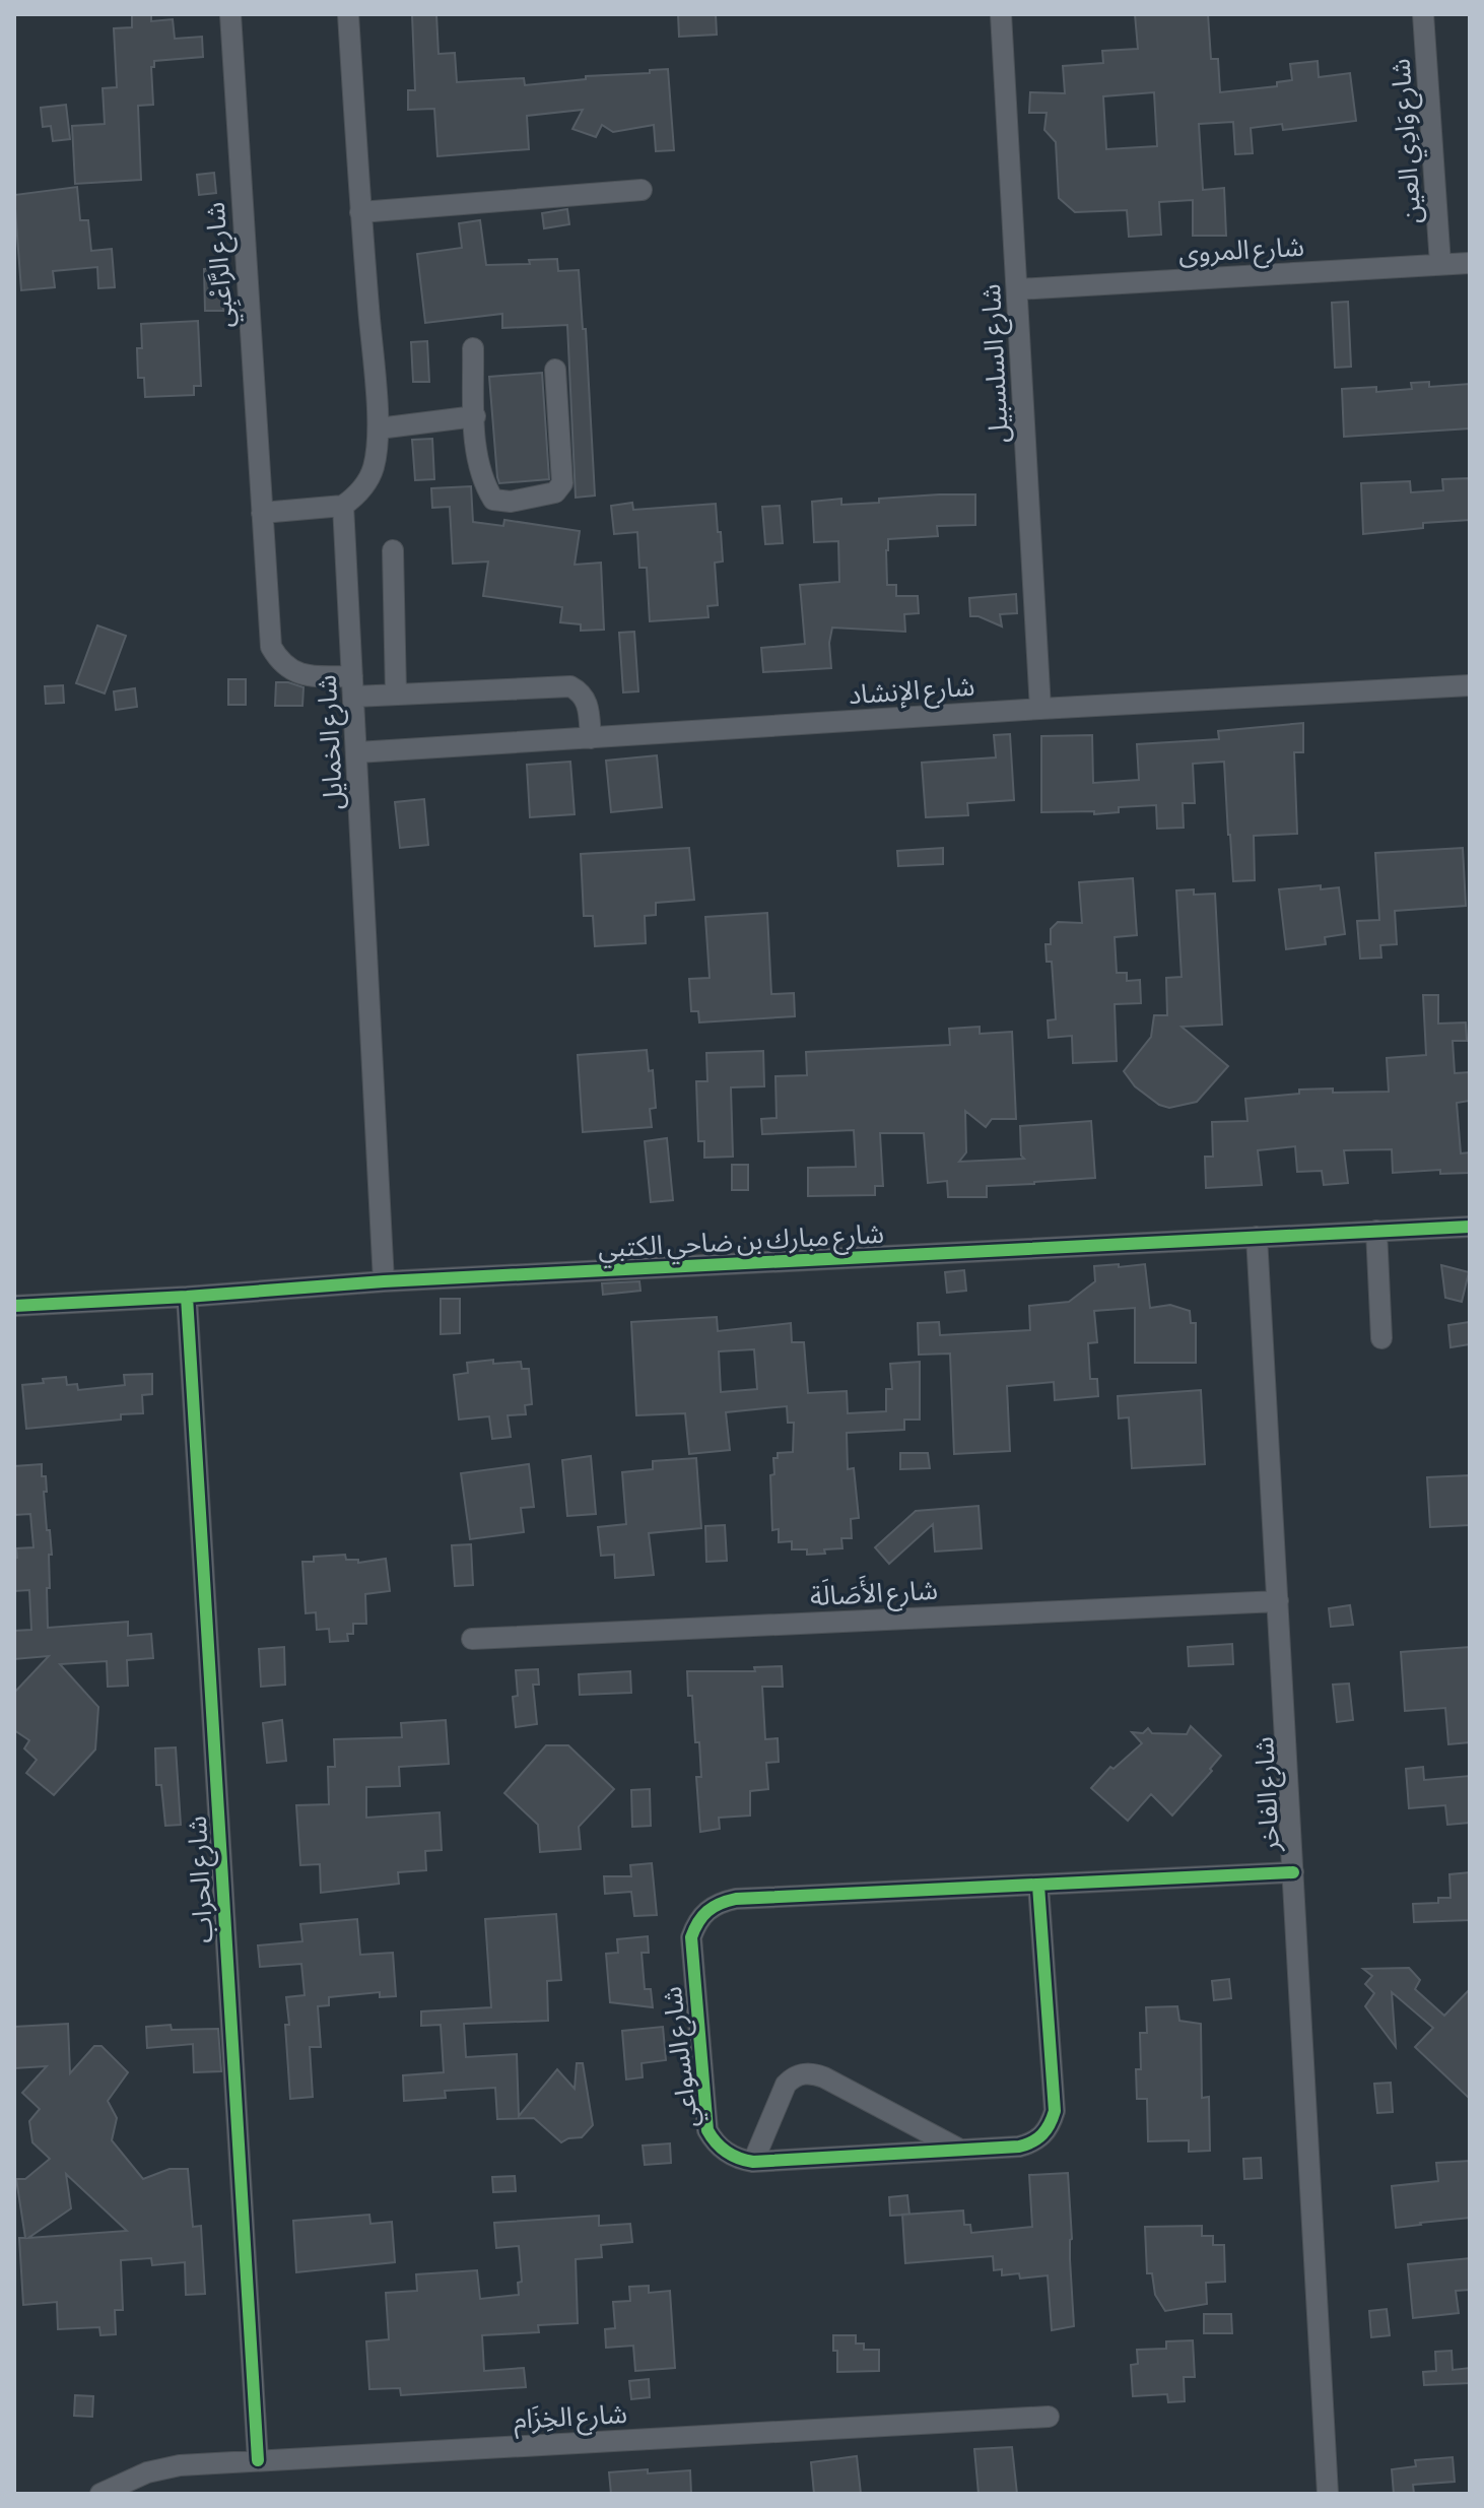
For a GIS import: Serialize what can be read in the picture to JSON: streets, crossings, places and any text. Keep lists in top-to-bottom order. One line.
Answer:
{"streets":{"street":["شارع وَادِي العين","شارع المروى","شارع الرَّاعْبِي","شارع السلسبيل","شارع الإنشاد","شارع الخمايل","شارع مبارك بن ضاحي الكتبي","شارع الأَصَالَة","شارع الفاخر","شارع الحراب","شارع السواعي","شارع الخِزَام"]},"crossings":[["شارع وَادِي العين","شارع المروى"],["شارع المروى","شارع السلسبيل"],["شارع الرَّاعْبِي","شارع الخمايل"],["شارع السلسبيل","شارع الإنشاد"],["شارع الإنشاد","شارع الخمايل"],["شارع الخمايل","شارع مبارك بن ضاحي الكتبي"],["شارع مبارك بن ضاحي الكتبي","شارع الفاخر"],["شارع مبارك بن ضاحي الكتبي","شارع الحراب"],["شارع الأَصَالَة","شارع الفاخر"],["شارع الفاخر","شارع السواعي"],["شارع الحراب","شارع الخِزَام"]]}
